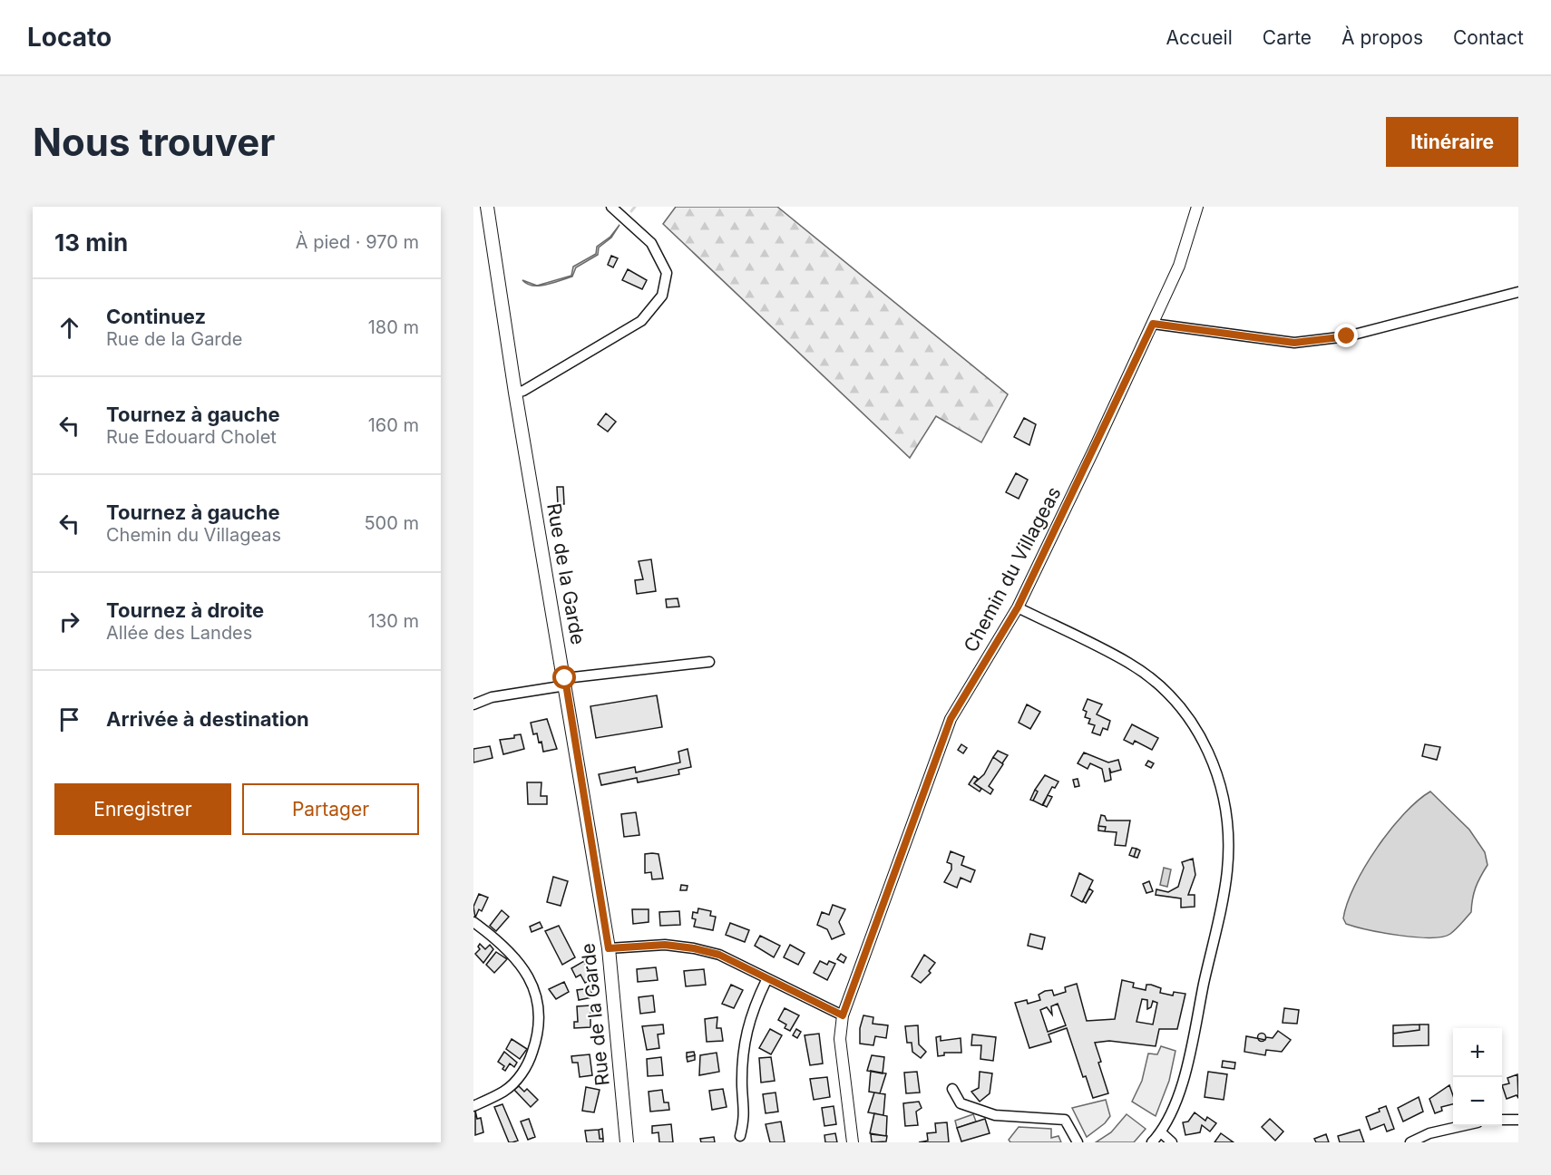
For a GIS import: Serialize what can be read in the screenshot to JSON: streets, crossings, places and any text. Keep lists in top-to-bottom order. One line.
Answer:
{"streets":{"main road":["Rue de la Garde"],"street":["Chemin du Villageas"]},"page":{"header":"Locato","nav":["Accueil","Carte","À propos","Contact"],"buttons":["Itinéraire",["Enregistrer","Partager"]],"title":"Nous trouver","heading":["13 min","À pied · 970 m"],"list":[["Continuez","Rue de la Garde","180 m"],["Tournez à gauche","Rue Edouard Cholet","160 m"],["Tournez à gauche","Chemin du Villageas","500 m"],["Tournez à droite","Allée des Landes","130 m"],"Arrivée à destination"],"map_buttons":["+","−"]}}
